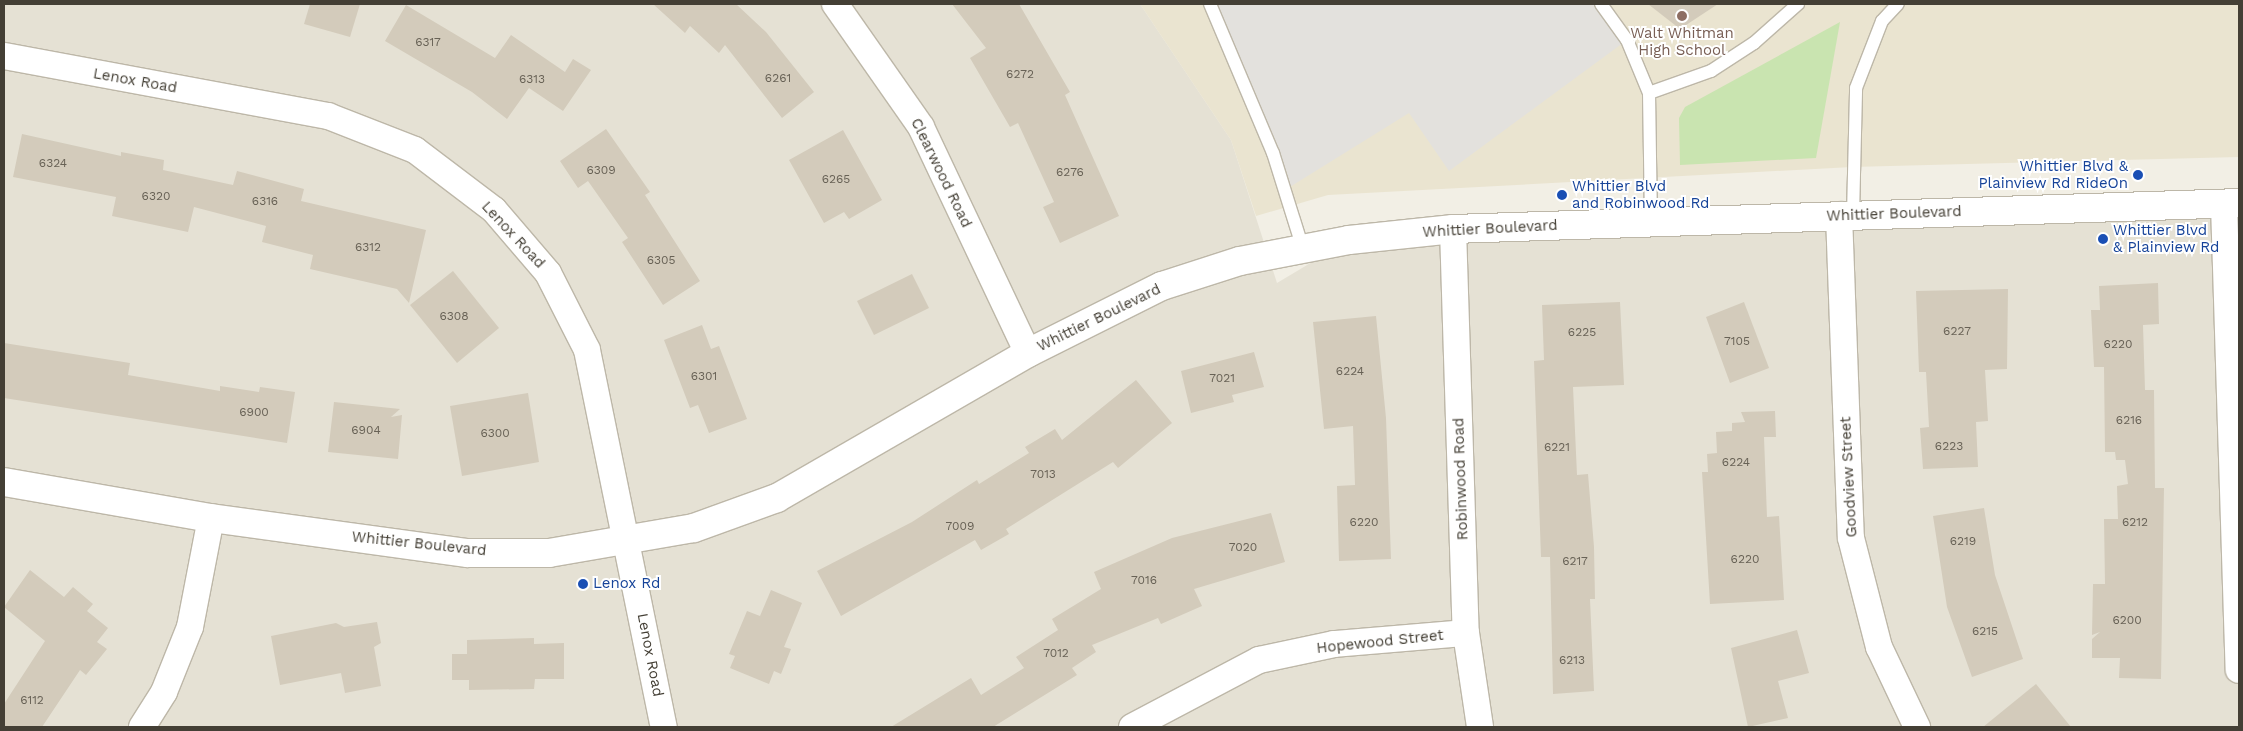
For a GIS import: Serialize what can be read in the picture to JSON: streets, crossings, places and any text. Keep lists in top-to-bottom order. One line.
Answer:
{"streets":{"street":["Lenox Road","Clearwood Road","Whittier Boulevard","Goodview Street","Robinwood Road","Hopewood Street"]},"crossings":[["Lenox Road","Whittier Boulevard"],["Clearwood Road","Whittier Boulevard"],["Whittier Boulevard","Goodview Street"],["Whittier Boulevard","Robinwood Road"],["Robinwood Road","Hopewood Street"]],"places":["Walt Whitman High School","Whittier Blvd & Plainview Rd RideOn","Whittier Blvd and Robinwood Rd","Whittier Blvd & Plainview Rd","Lenox Rd"],"house_numbers":["6317","6272","6261","6313","6324","6309","6276","6265","6320","6316","6312","6305","6308","6227","6225","7105","6220","6224","6301","7021","6900","6216","6904","6300","6223","6221","6224","7013","6220","6212","7009","6219","7020","6220","6217","7016","6200","6215","7012","6213","6112"]}
